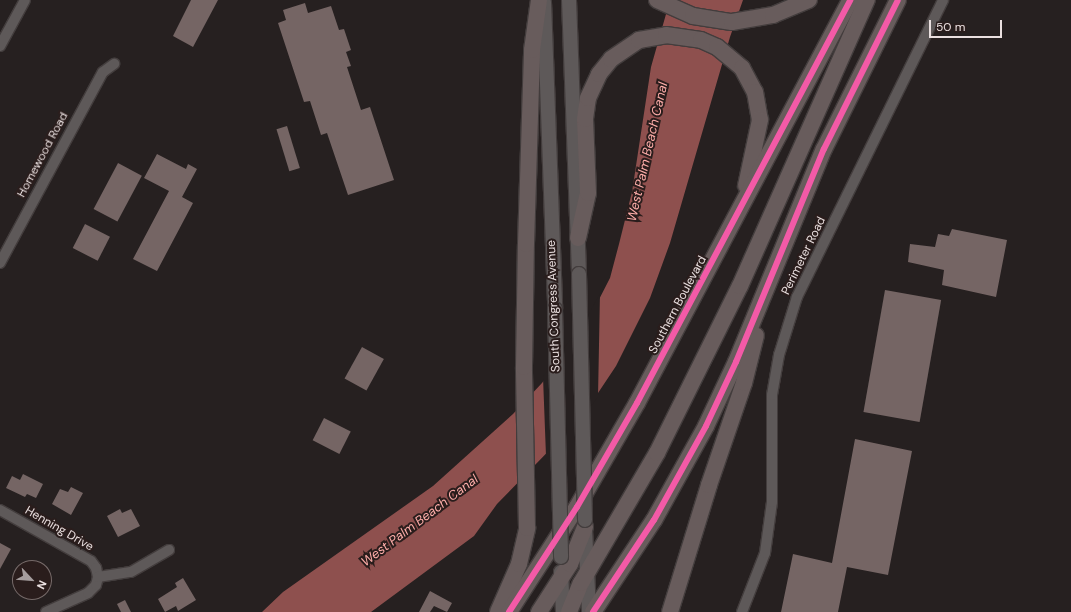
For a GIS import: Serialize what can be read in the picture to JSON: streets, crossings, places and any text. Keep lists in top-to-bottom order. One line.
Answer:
{"streets":{"highway":["Southern Boulevard"],"main road":["South Congress Avenue"],"street":["Homewood Road","Perimeter Road","Henning Drive"]},"water":["West Palm Beach Canal"],"scale_bar":"50 m","north":"bottom right"}
